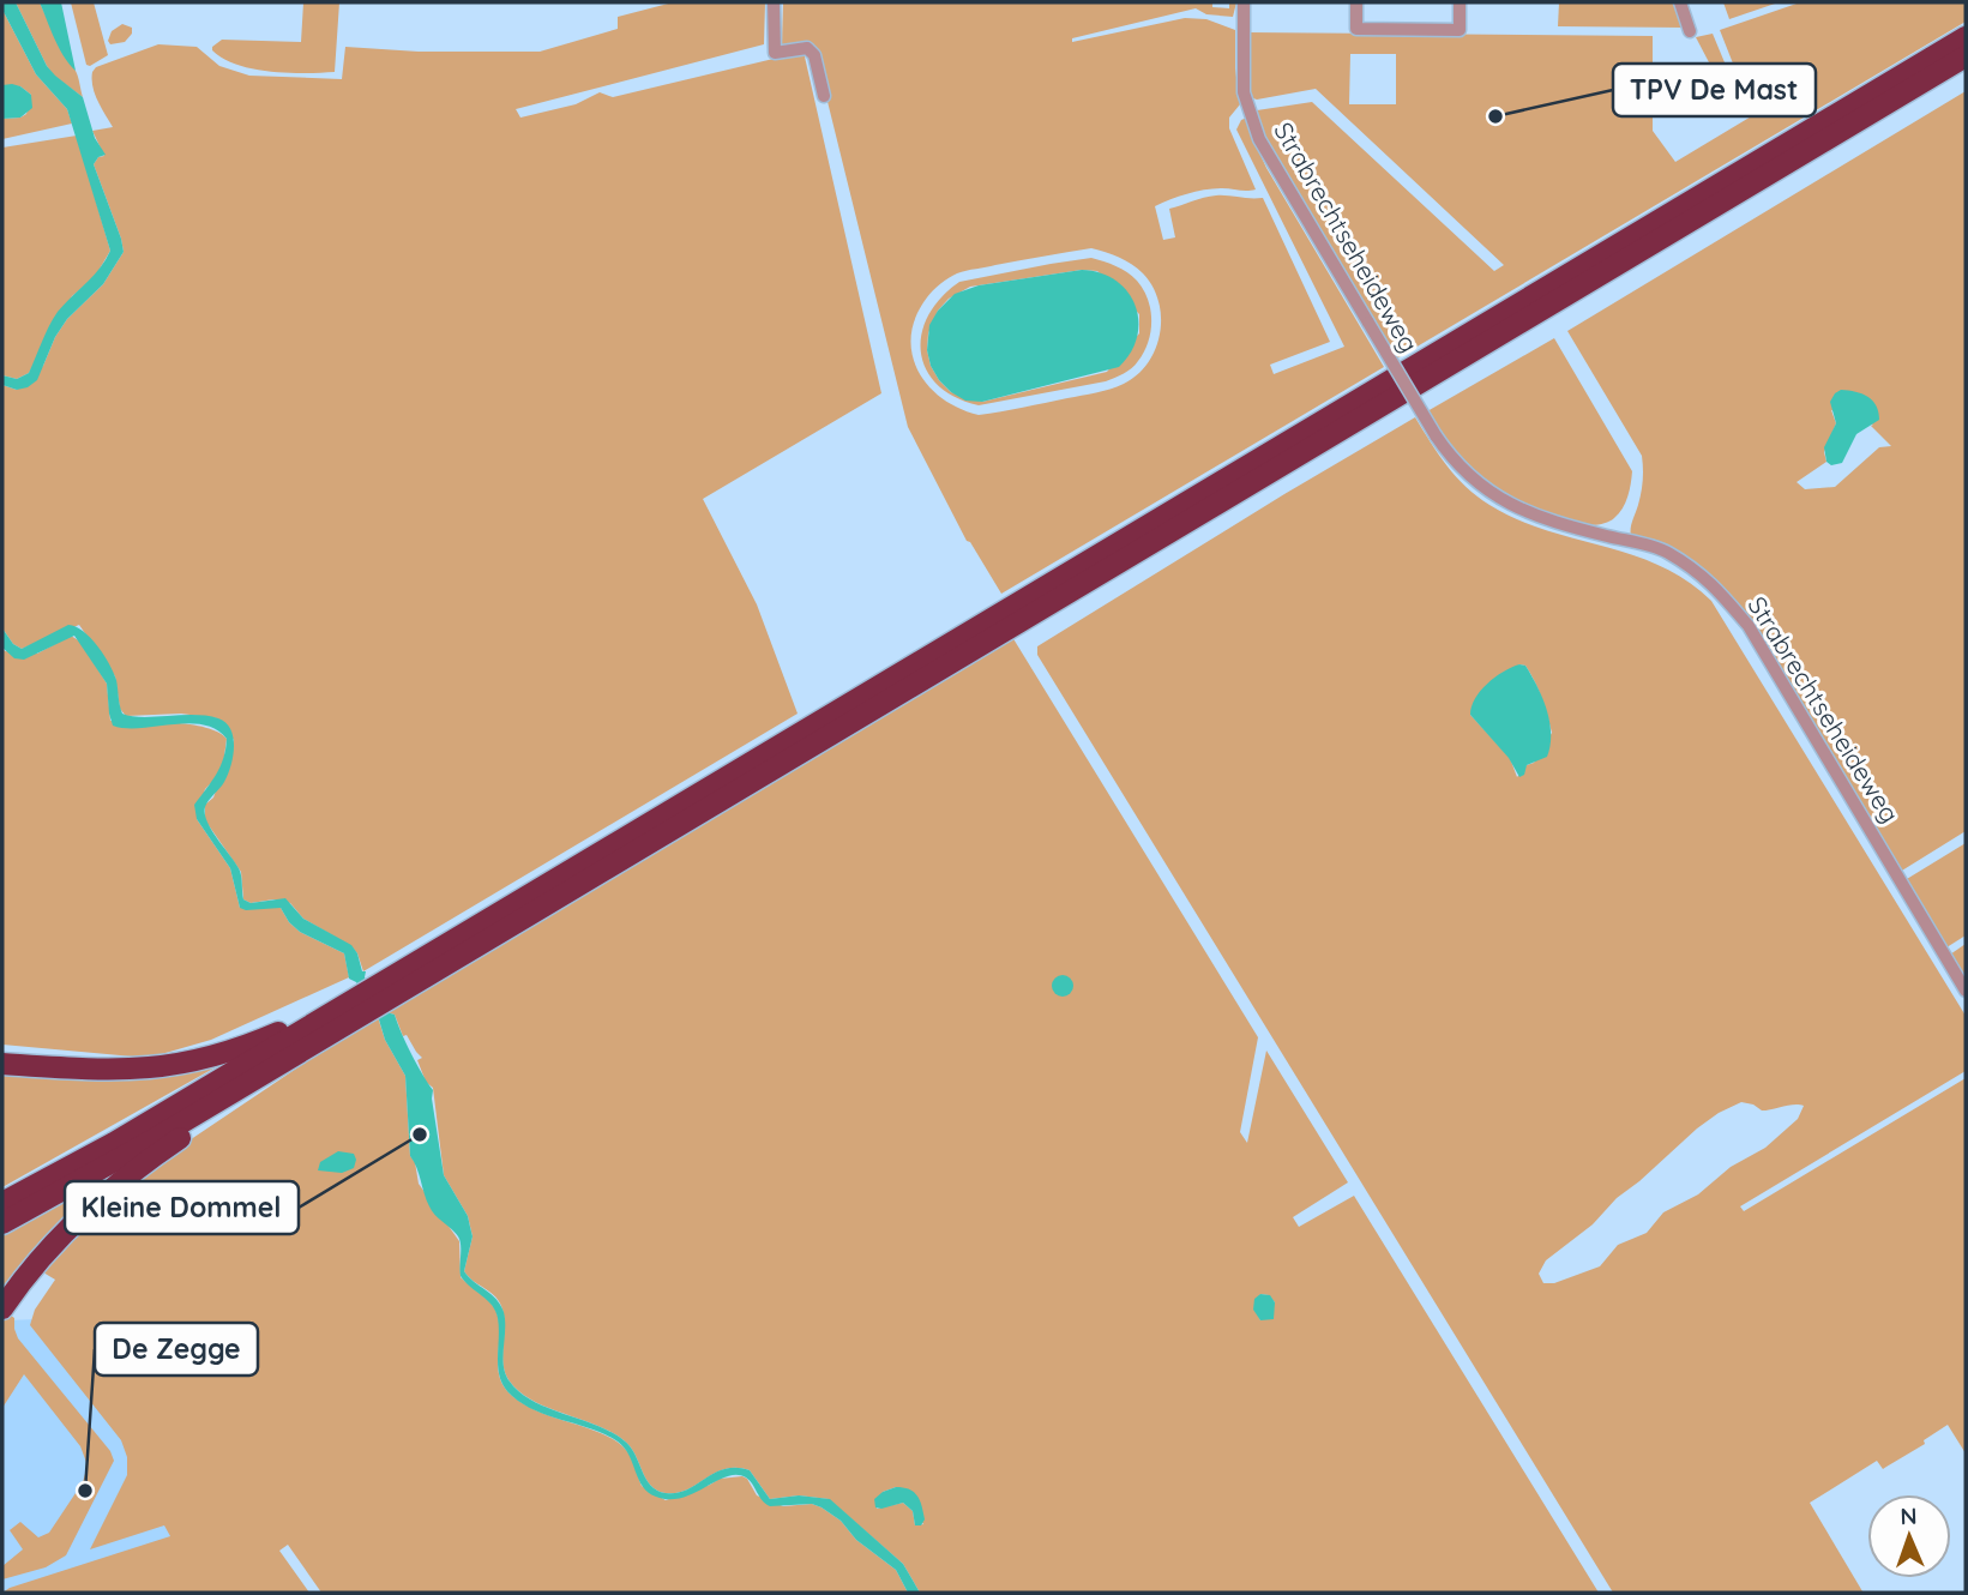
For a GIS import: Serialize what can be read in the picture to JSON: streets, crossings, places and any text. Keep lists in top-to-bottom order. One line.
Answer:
{"streets":{"street":["Strabrechtseheideweg"]},"places":["TPV De Mast","Kleine Dommel","De Zegge"],"north":"top"}
